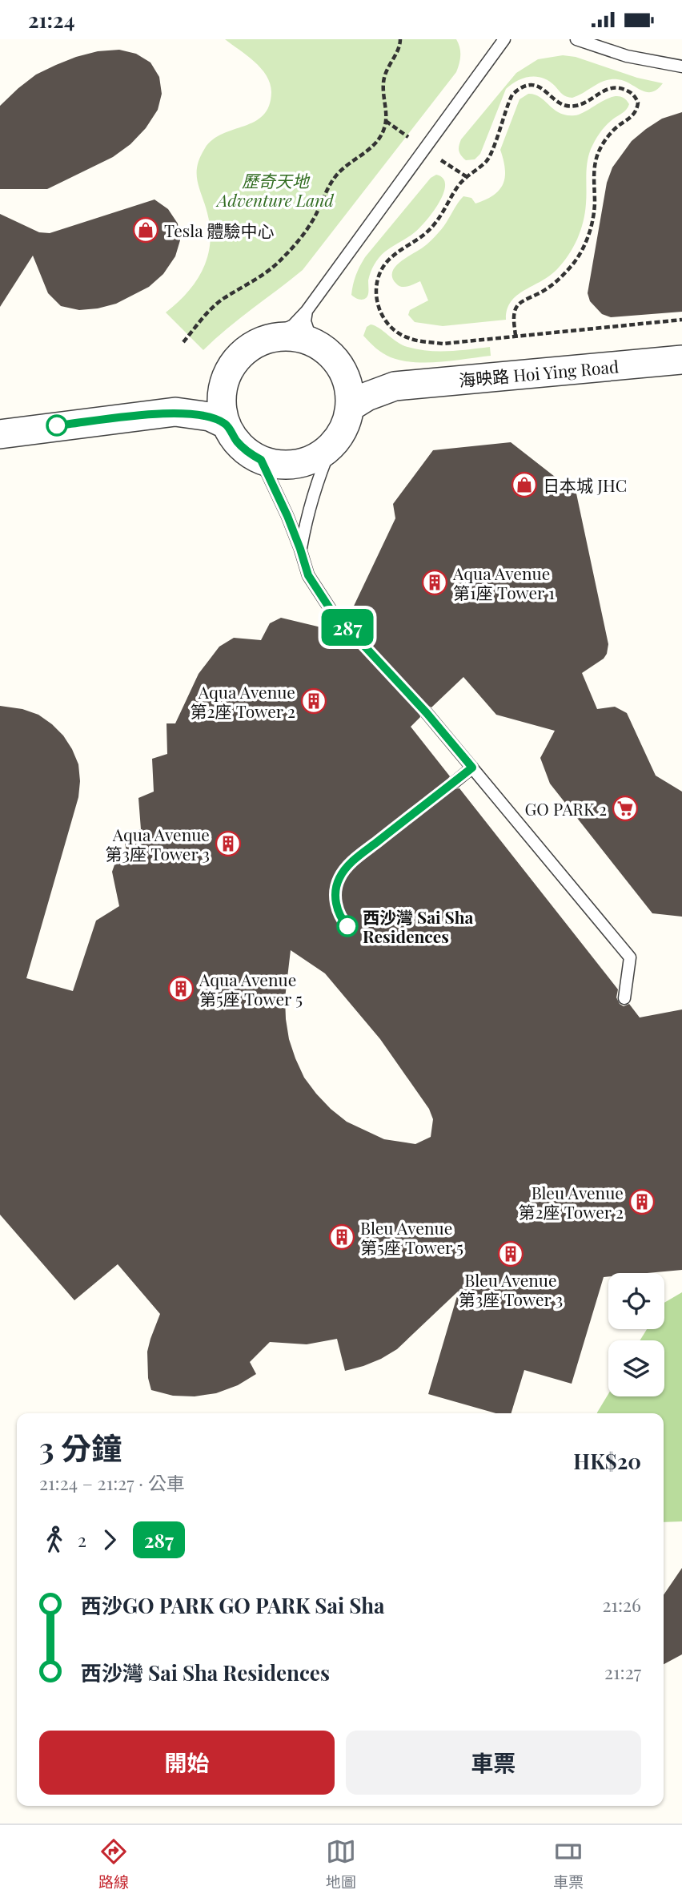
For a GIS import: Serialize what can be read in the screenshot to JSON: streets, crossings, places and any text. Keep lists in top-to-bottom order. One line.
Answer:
{"streets":{"street":["海映路 Hoi Ying Road"]},"parks":["歷奇天地 Adventure Land"],"places":{"shop":["Tesla 體驗中心","日本城 JHC"],"building":["Aqua Avenue 第1座 Tower 1","Aqua Avenue 第2座 Tower 2","Aqua Avenue 第3座 Tower 3","Aqua Avenue 第5座 Tower 5","Bleu Avenue 第2座 Tower 2","Bleu Avenue 第5座 Tower 5","Bleu Avenue 第3座 Tower 3"],"supermarket":["GO PARK 2"],"other":["西沙灣 Sai Sha Residences"]},"lines":["bus line 287"],"page":{"status":"21:24","on_map":"287","heading":["3 分鐘","21:24 – 21:27 · 公車","HK$20"],"legs":["2","287"],"list":[{"name":"西沙GO PARK GO PARK Sai Sha","value":"21:26"},{"name":"西沙灣 Sai Sha Residences","value":"21:27"}],"buttons":["開始","車票"],"tabs":["路線","地圖","車票"]}}
